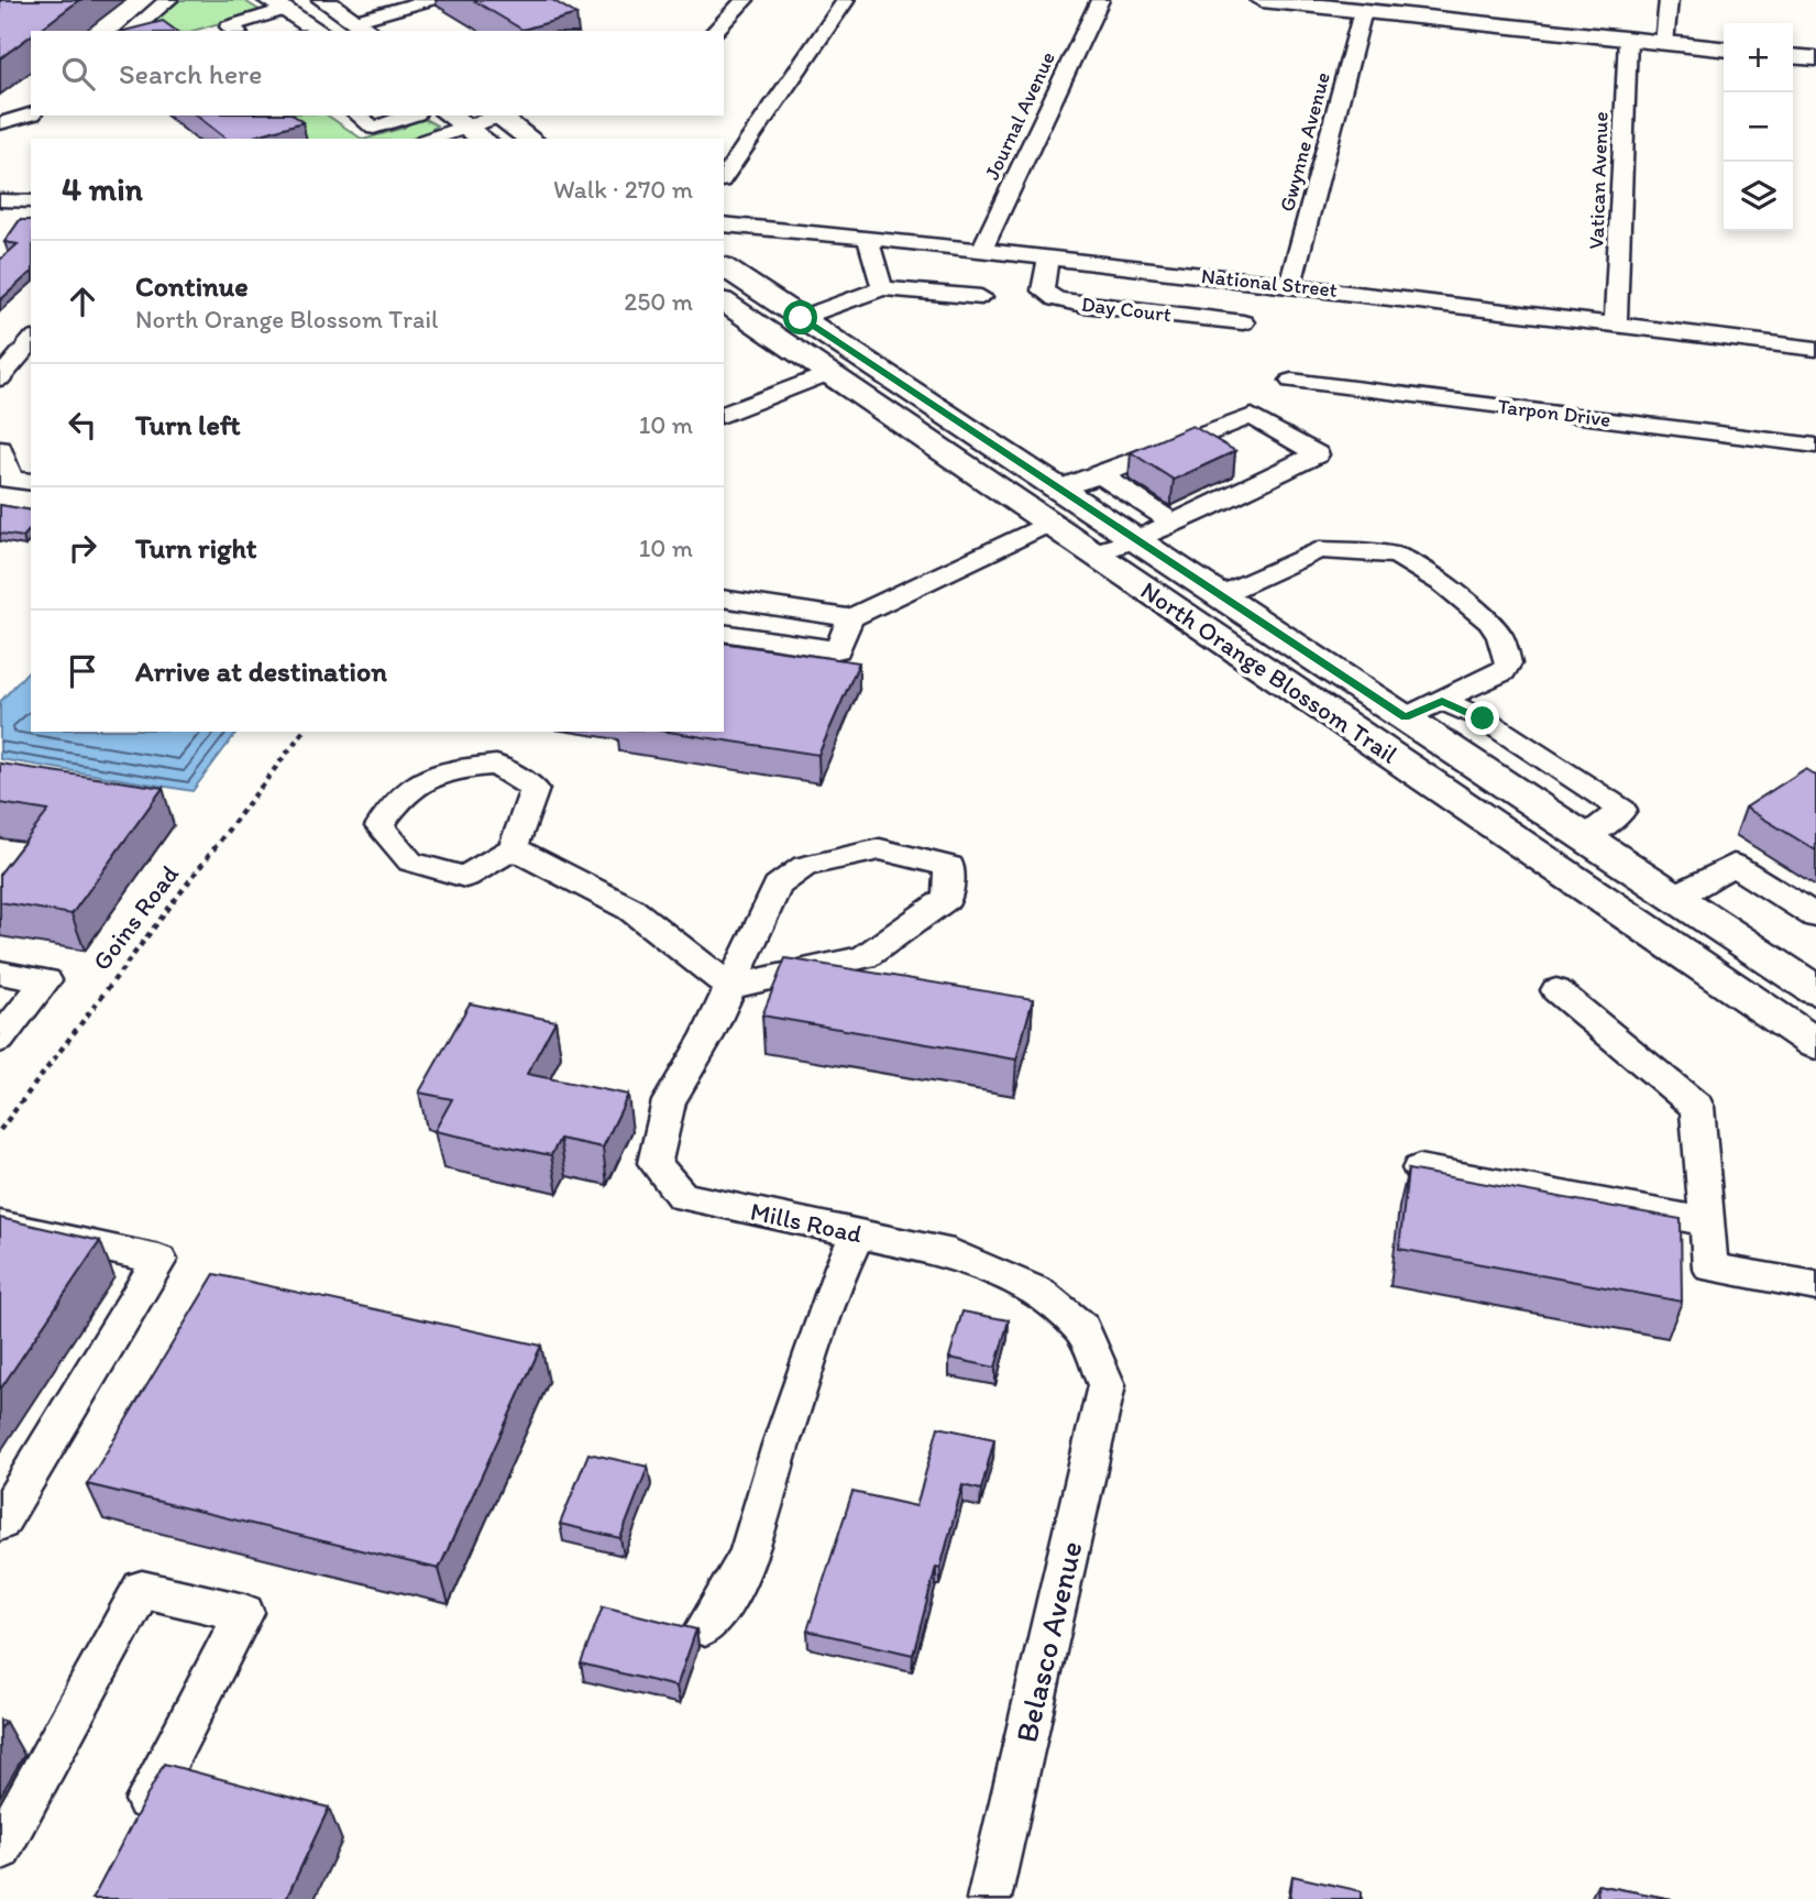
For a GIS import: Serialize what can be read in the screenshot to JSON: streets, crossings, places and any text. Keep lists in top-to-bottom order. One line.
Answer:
{"streets":{"main road":["North Orange Blossom Trail"],"street":["Journal Avenue","Gwynne Avenue","Vatican Avenue","National Street","Day Court","Tarpon Drive","Mills Road","Belasco Avenue"],"path":["Goins Road"]},"crossings":[["Journal Avenue","National Street"],["Gwynne Avenue","National Street"],["Vatican Avenue","National Street"],["National Street","Day Court"],["Mills Road","Belasco Avenue"]],"page":{"map_buttons":["+","−"],"search":"Search here","heading":["4 min","Walk · 270 m"],"list":[["Continue","North Orange Blossom Trail","250 m"],["Turn left","10 m"],["Turn right","10 m"],"Arrive at destination"]}}
